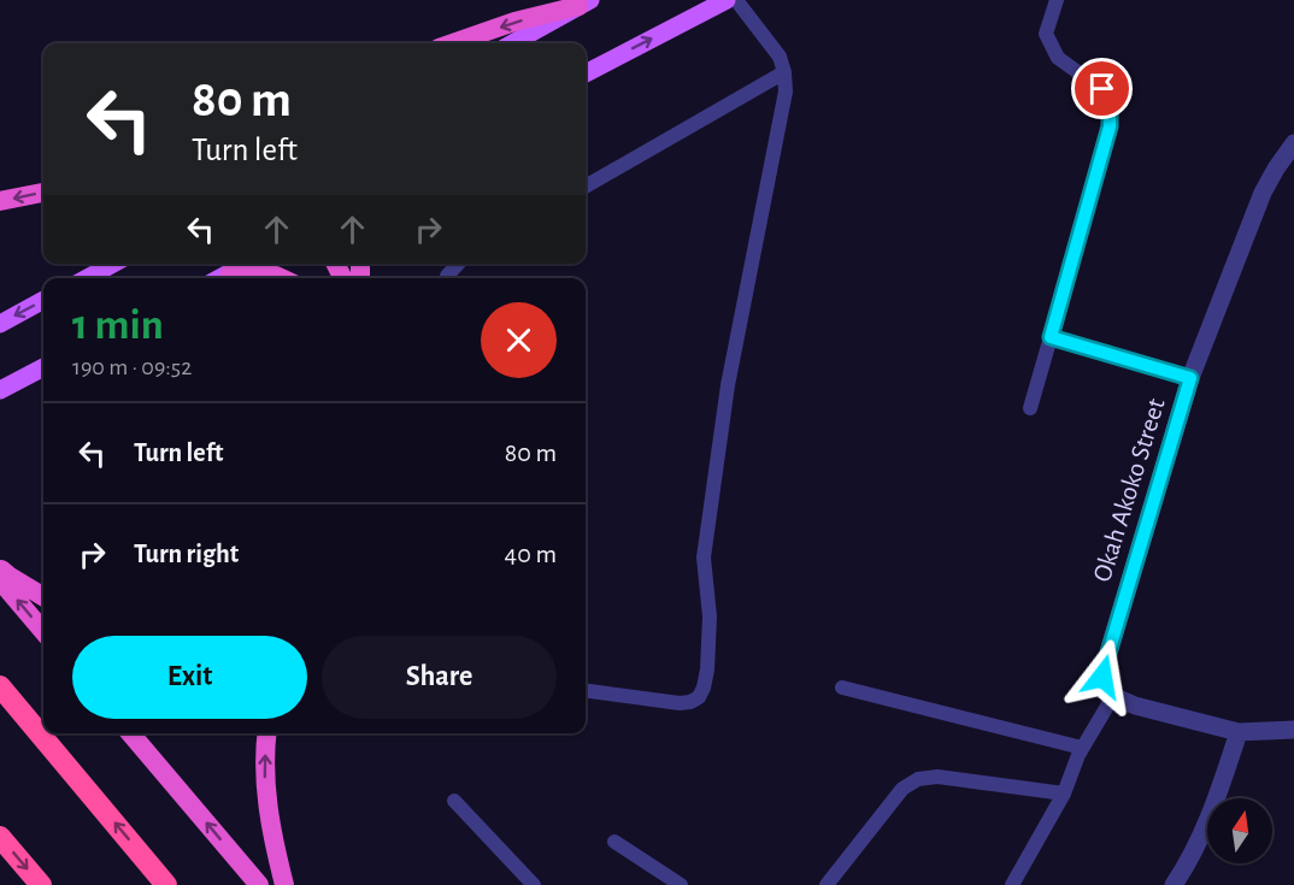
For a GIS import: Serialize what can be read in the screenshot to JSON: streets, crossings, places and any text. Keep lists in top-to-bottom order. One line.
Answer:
{"streets":{"street":["Okah Akoko Street"]},"north":"top","page":{"turn":["80 m","Turn left"],"heading":["1 min","190 m · 09:52"],"list":[{"name":"Turn left","value":"80 m"},{"name":"Turn right","value":"40 m"}],"buttons":["Exit","Share"]}}
